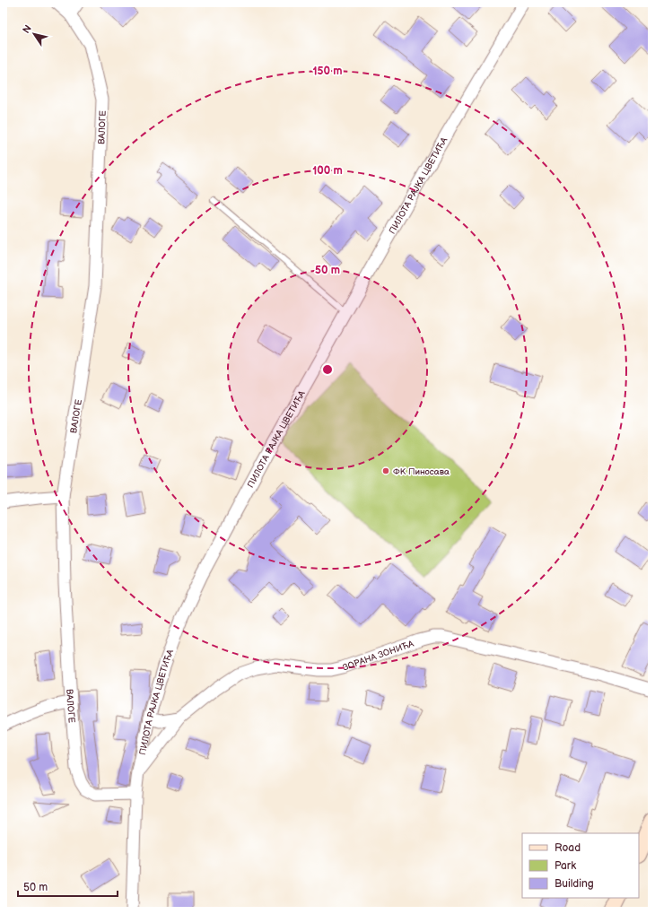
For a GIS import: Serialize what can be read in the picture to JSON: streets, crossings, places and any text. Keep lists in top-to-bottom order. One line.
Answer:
{"streets":{"street":["ВАЛОГЕ","ПИЛОТА РАЈКА ЦВЕТИЋА","ЗОРАНА ЗОНИЋА"]},"crossings":[["ВАЛОГЕ","ПИЛОТА РАЈКА ЦВЕТИЋА"],["ПИЛОТА РАЈКА ЦВЕТИЋА","ЗОРАНА ЗОНИЋА"]],"places":["ФК Пиносава"],"legend":["Road","Park","Building"],"scale_bar":"50 m","north":"top left","rings":["150 m","100 m","50 m"]}
